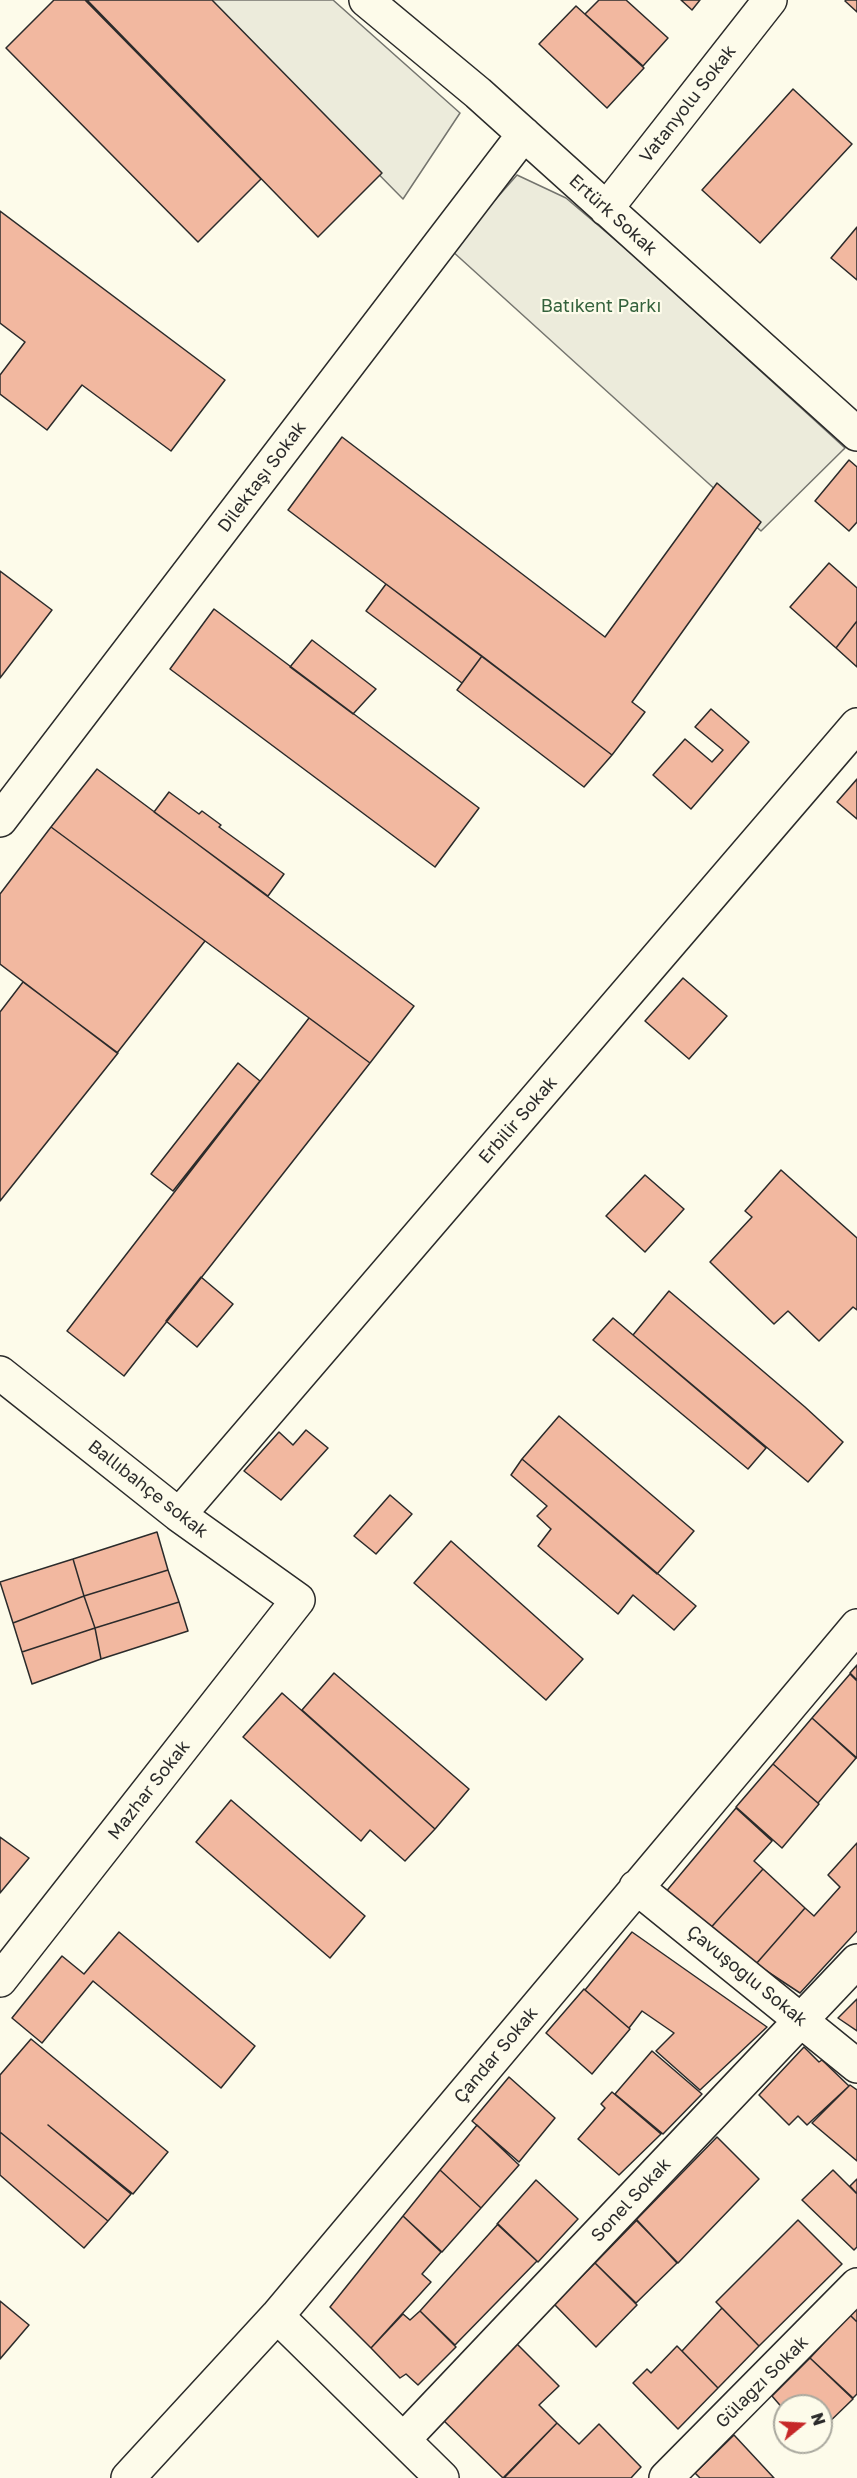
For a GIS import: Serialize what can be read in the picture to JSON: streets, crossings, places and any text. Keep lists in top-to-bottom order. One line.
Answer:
{"streets":{"street":["Vatanyolu Sokak","Ertürk Sokak","Dilektaşı Sokak","Erbilir Sokak","Ballıbahçe sokak","Mazhar Sokak","Çavuşoğlu Sokak","Çandar Sokak","Sonel Sokak","Gülağzı Sokak"]},"crossings":[["Vatanyolu Sokak","Ertürk Sokak"],["Ertürk Sokak","Dilektaşı Sokak"],["Erbilir Sokak","Ballıbahçe sokak"],["Ballıbahçe sokak","Mazhar Sokak"],["Çavuşoğlu Sokak","Çandar Sokak"],["Çavuşoğlu Sokak","Sonel Sokak"]],"parks":["Batıkent Parkı"],"north":"right"}
